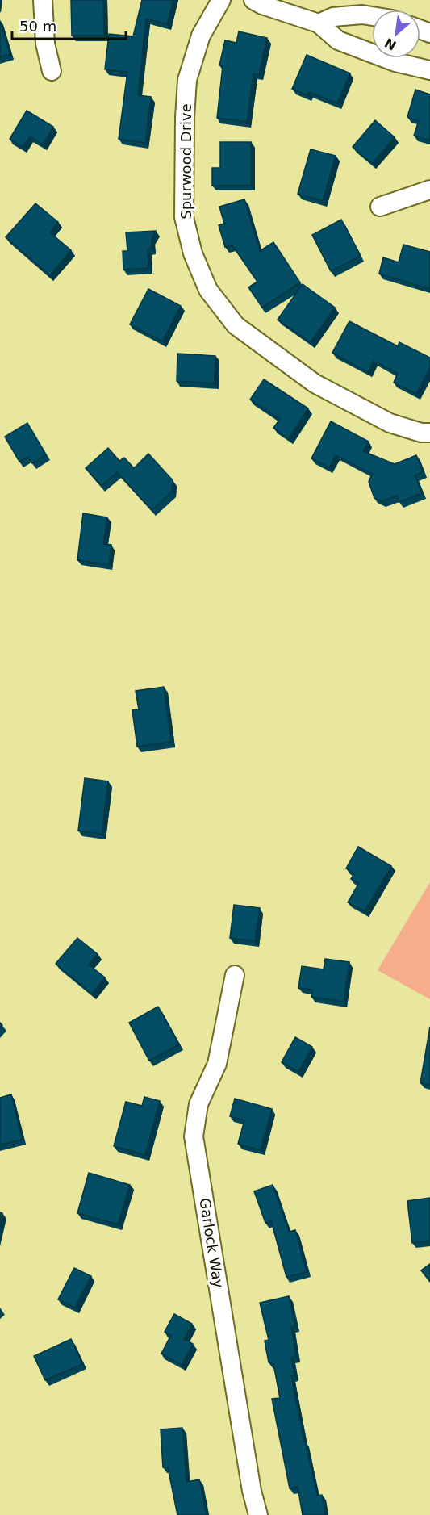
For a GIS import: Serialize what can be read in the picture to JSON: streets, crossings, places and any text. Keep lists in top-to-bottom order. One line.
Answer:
{"streets":{"street":["Spurwood Drive","Garlock Way"]},"scale_bar":"50 m","north":"bottom left"}
